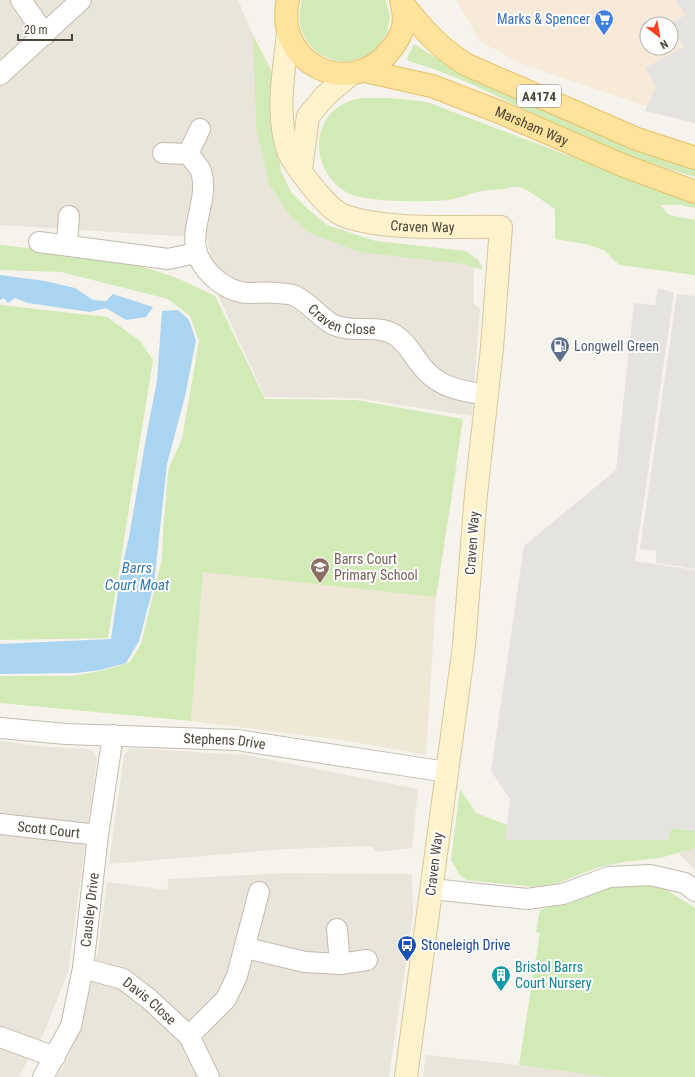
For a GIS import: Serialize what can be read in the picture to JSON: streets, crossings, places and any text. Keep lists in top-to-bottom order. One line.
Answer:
{"streets":{"main road":["A4174","Marsham Way"],"street":["Craven Way","Craven Close","Stephens Drive","Scott Court","Causley Drive","Davis Close"]},"crossings":[["A4174","Marsham Way"],["A4174","Craven Way"],["Craven Way","Craven Close"],["Craven Way","Stephens Drive"],["Stephens Drive","Causley Drive"],["Scott Court","Causley Drive"],["Causley Drive","Davis Close"]],"water":["Barrs Court Moat"],"places":{"supermarket":["Marks & Spencer"],"fuel station":["Longwell Green"],"school or university":["Barrs Court Primary School"],"bus stop":["Stoneleigh Drive"],"building":["Bristol Barrs Court Nursery"]},"scale_bar":"20 m","north":"bottom right"}
